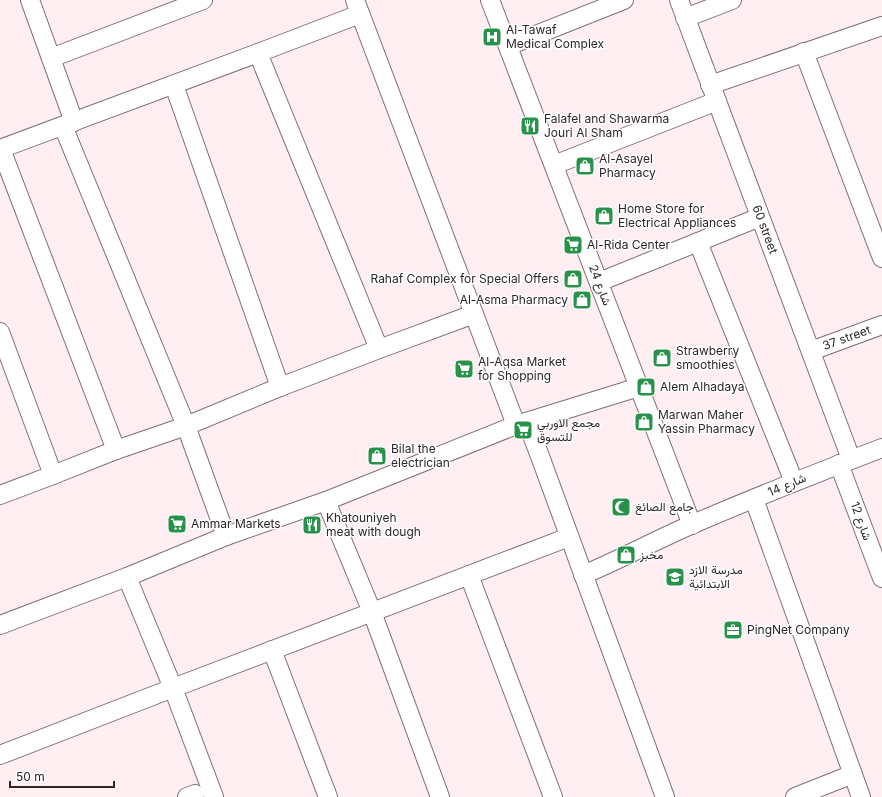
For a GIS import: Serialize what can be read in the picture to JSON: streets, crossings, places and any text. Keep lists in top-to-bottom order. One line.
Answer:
{"streets":{"street":["60 street","شارع 24","37 street","شارع 14","شارع 12"]},"crossings":[["60 street","37 street"],["60 street","شارع 14"],["60 street","شارع 12"],["شارع 24","شارع 14"],["شارع 14","شارع 12"]],"places":{"hospital":["Al-Tawaf Medical Complex"],"restaurant":["Falafel and Shawarma Jouri Al Sham","Khatouniyeh meat with dough"],"shop":["Al-Asayel Pharmacy","Home Store for Electrical Appliances","Rahaf Complex for Special Offers","Al-Asma Pharmacy","Strawberry smoothies","Alem Alhadaya","Marwan Maher Yassin Pharmacy","Bilal the electrician","مخبز"],"supermarket":["Al-Rida Center","Al-Aqsa Market for Shopping","مجمع الاوربي للتسوق","Ammar Markets"],"mosque":["جامع الصائغ"],"school or university":["مدرسة الازد الابتدائية"],"office":["PingNet Company"]},"scale_bar":"50 m"}
